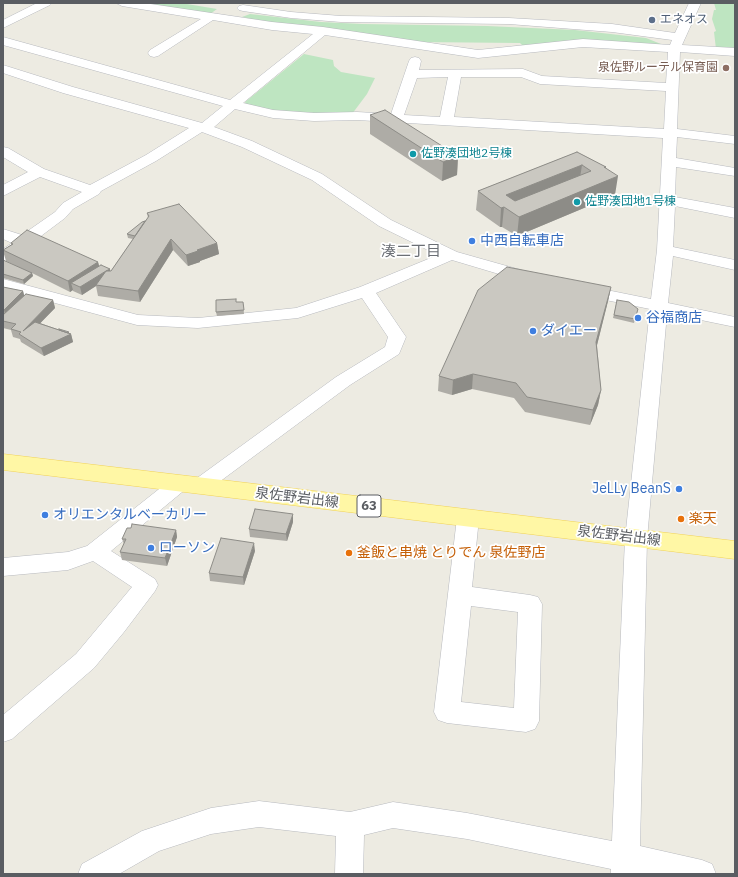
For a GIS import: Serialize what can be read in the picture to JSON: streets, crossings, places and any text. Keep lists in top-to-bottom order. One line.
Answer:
{"streets":{"main road":["泉佐野岩出線","63"]},"districts":["湊二丁目"],"places":["エネオス","泉佐野ルーテル保育園","佐野湊団地2号棟","佐野湊団地1号棟","中西自転車店","谷福商店","ダイエー","JeLLy BeanS","オリエンタルベーカリー","楽天","ローソン","釜飯と串焼 とりでん 泉佐野店"]}
